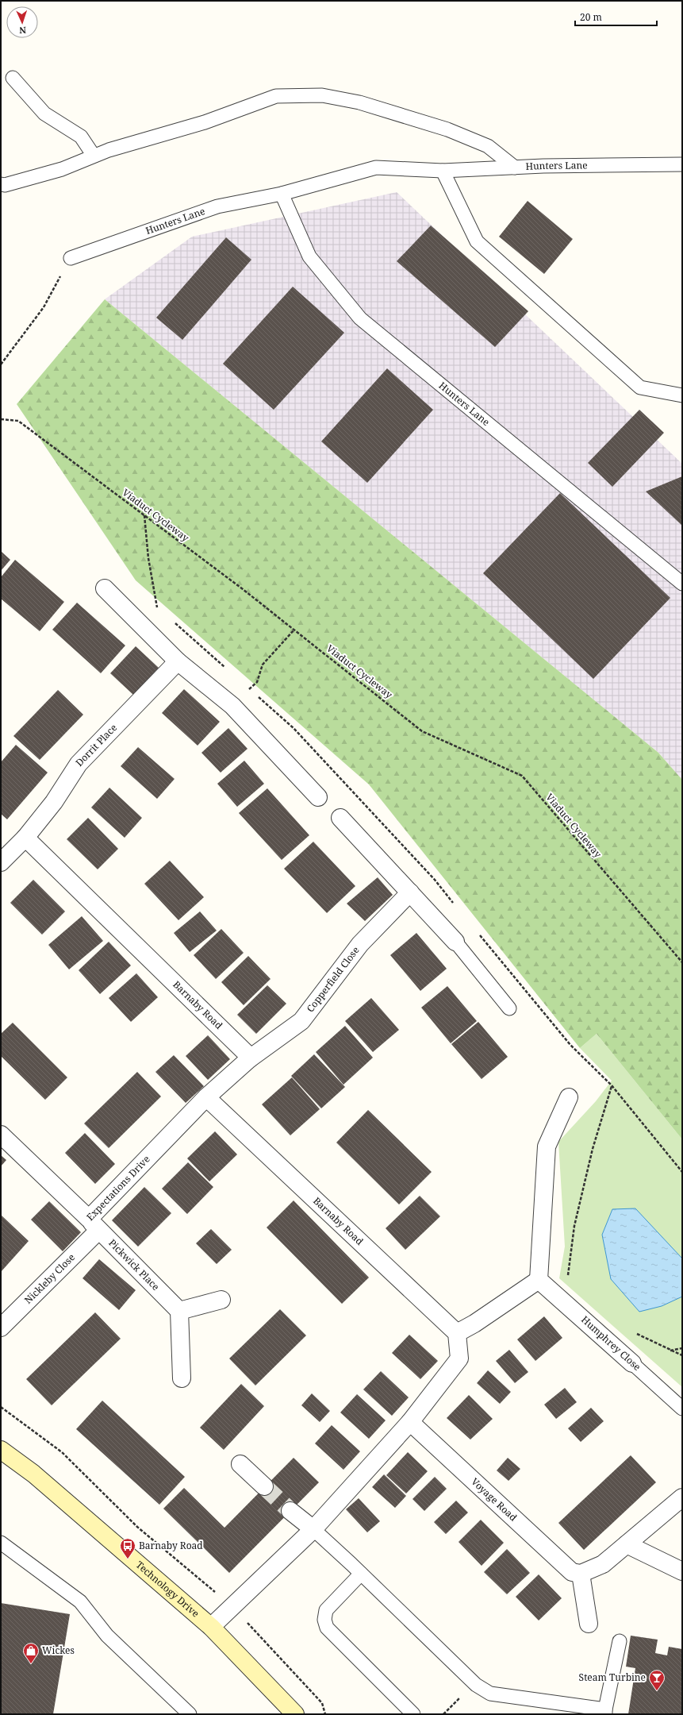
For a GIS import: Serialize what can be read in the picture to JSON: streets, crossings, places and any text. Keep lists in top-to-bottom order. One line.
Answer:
{"streets":{"street":["Dorrit Place","Copperfield Close","Barnaby Road","Expectations Drive","Pickwick Place","Nickleby Close","Humphrey Close","Voyage Road","Technology Drive"],"lane":["Hunters Lane"],"path":["Viaduct Cycleway"]},"crossings":[["Dorrit Place","Barnaby Road"],["Copperfield Close","Barnaby Road"],["Barnaby Road","Expectations Drive"],["Expectations Drive","Pickwick Place"],["Expectations Drive","Nickleby Close"],["Pickwick Place","Nickleby Close"]],"places":{"bus stop":["Barnaby Road"],"shop":["Wickes"],"bar":["Steam Turbine"]},"scale_bar":"20 m","north":"bottom"}
